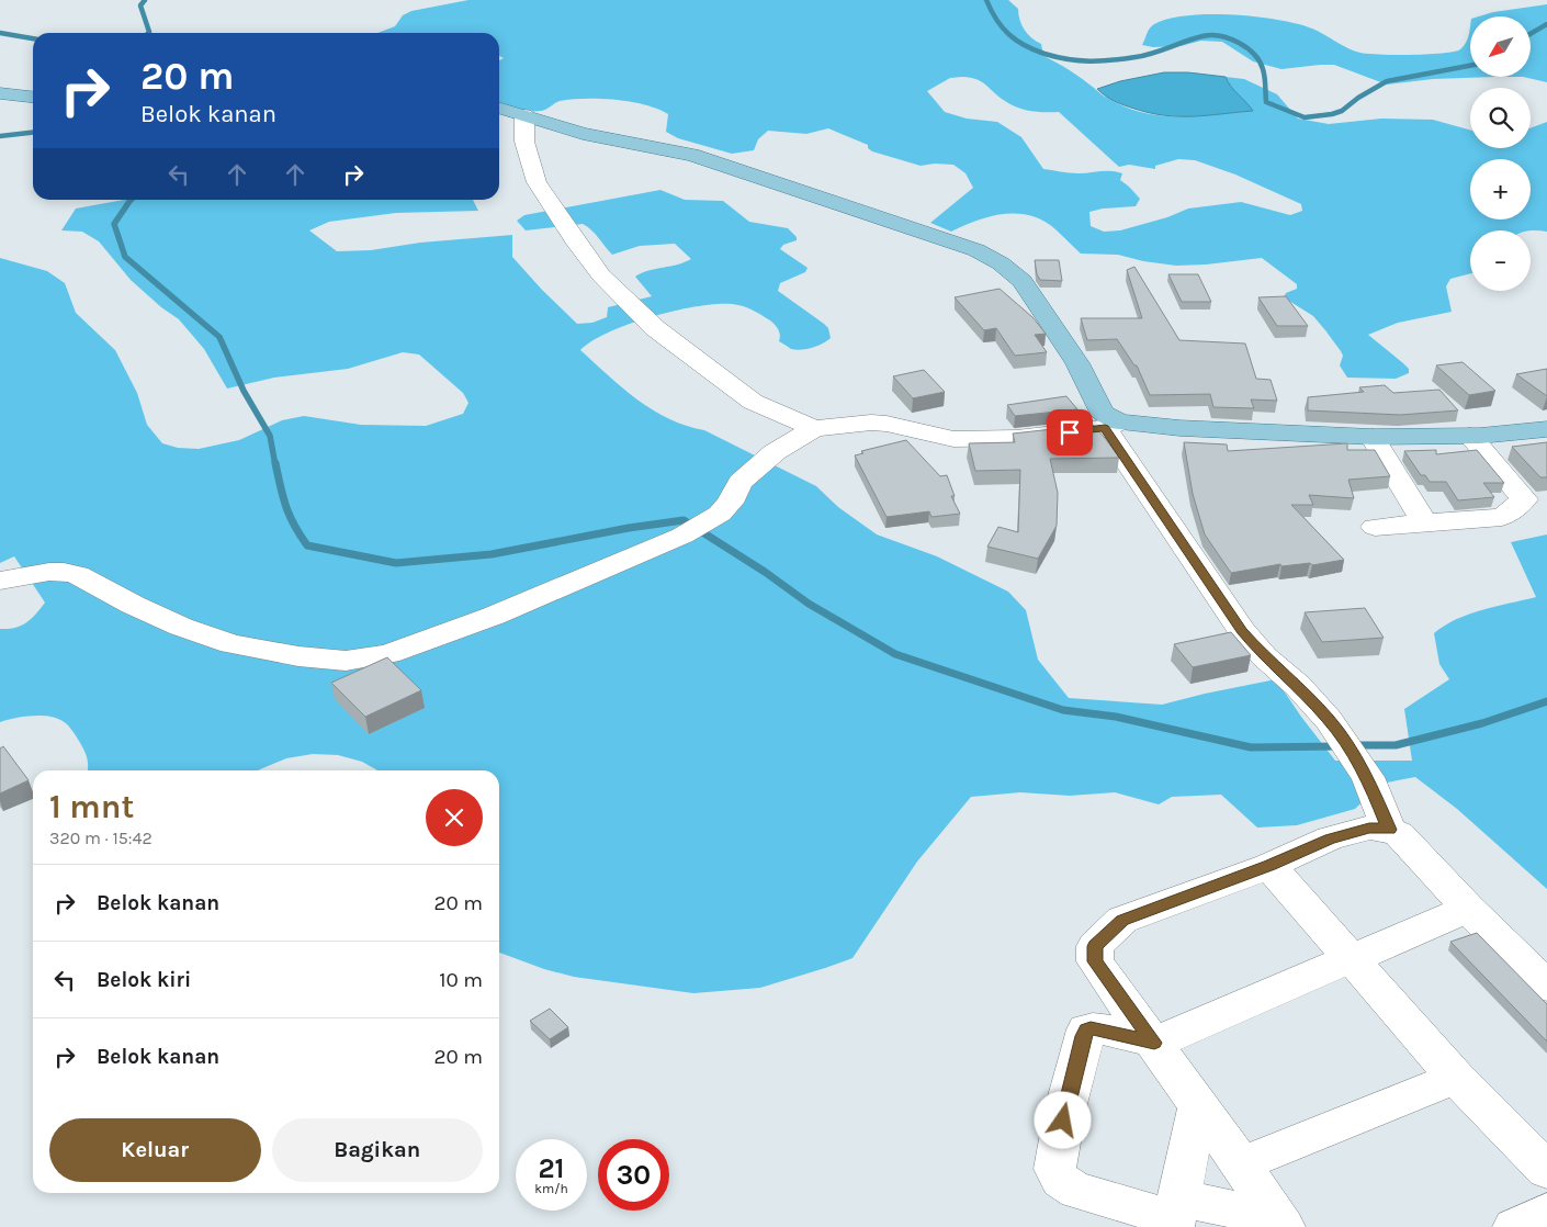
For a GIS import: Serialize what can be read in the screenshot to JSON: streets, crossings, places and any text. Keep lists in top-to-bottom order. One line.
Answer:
{"north":"bottom left","page":{"map_buttons":["+","−"],"turn":["20 m","Belok kanan"],"heading":["1 mnt","320 m · 15:42"],"list":[{"name":"Belok kanan","value":"20 m"},{"name":"Belok kiri","value":"10 m"},{"name":"Belok kanan","value":"20 m"}],"buttons":["Keluar","Bagikan"],"speed":"21 km/h","limit":"30"}}
